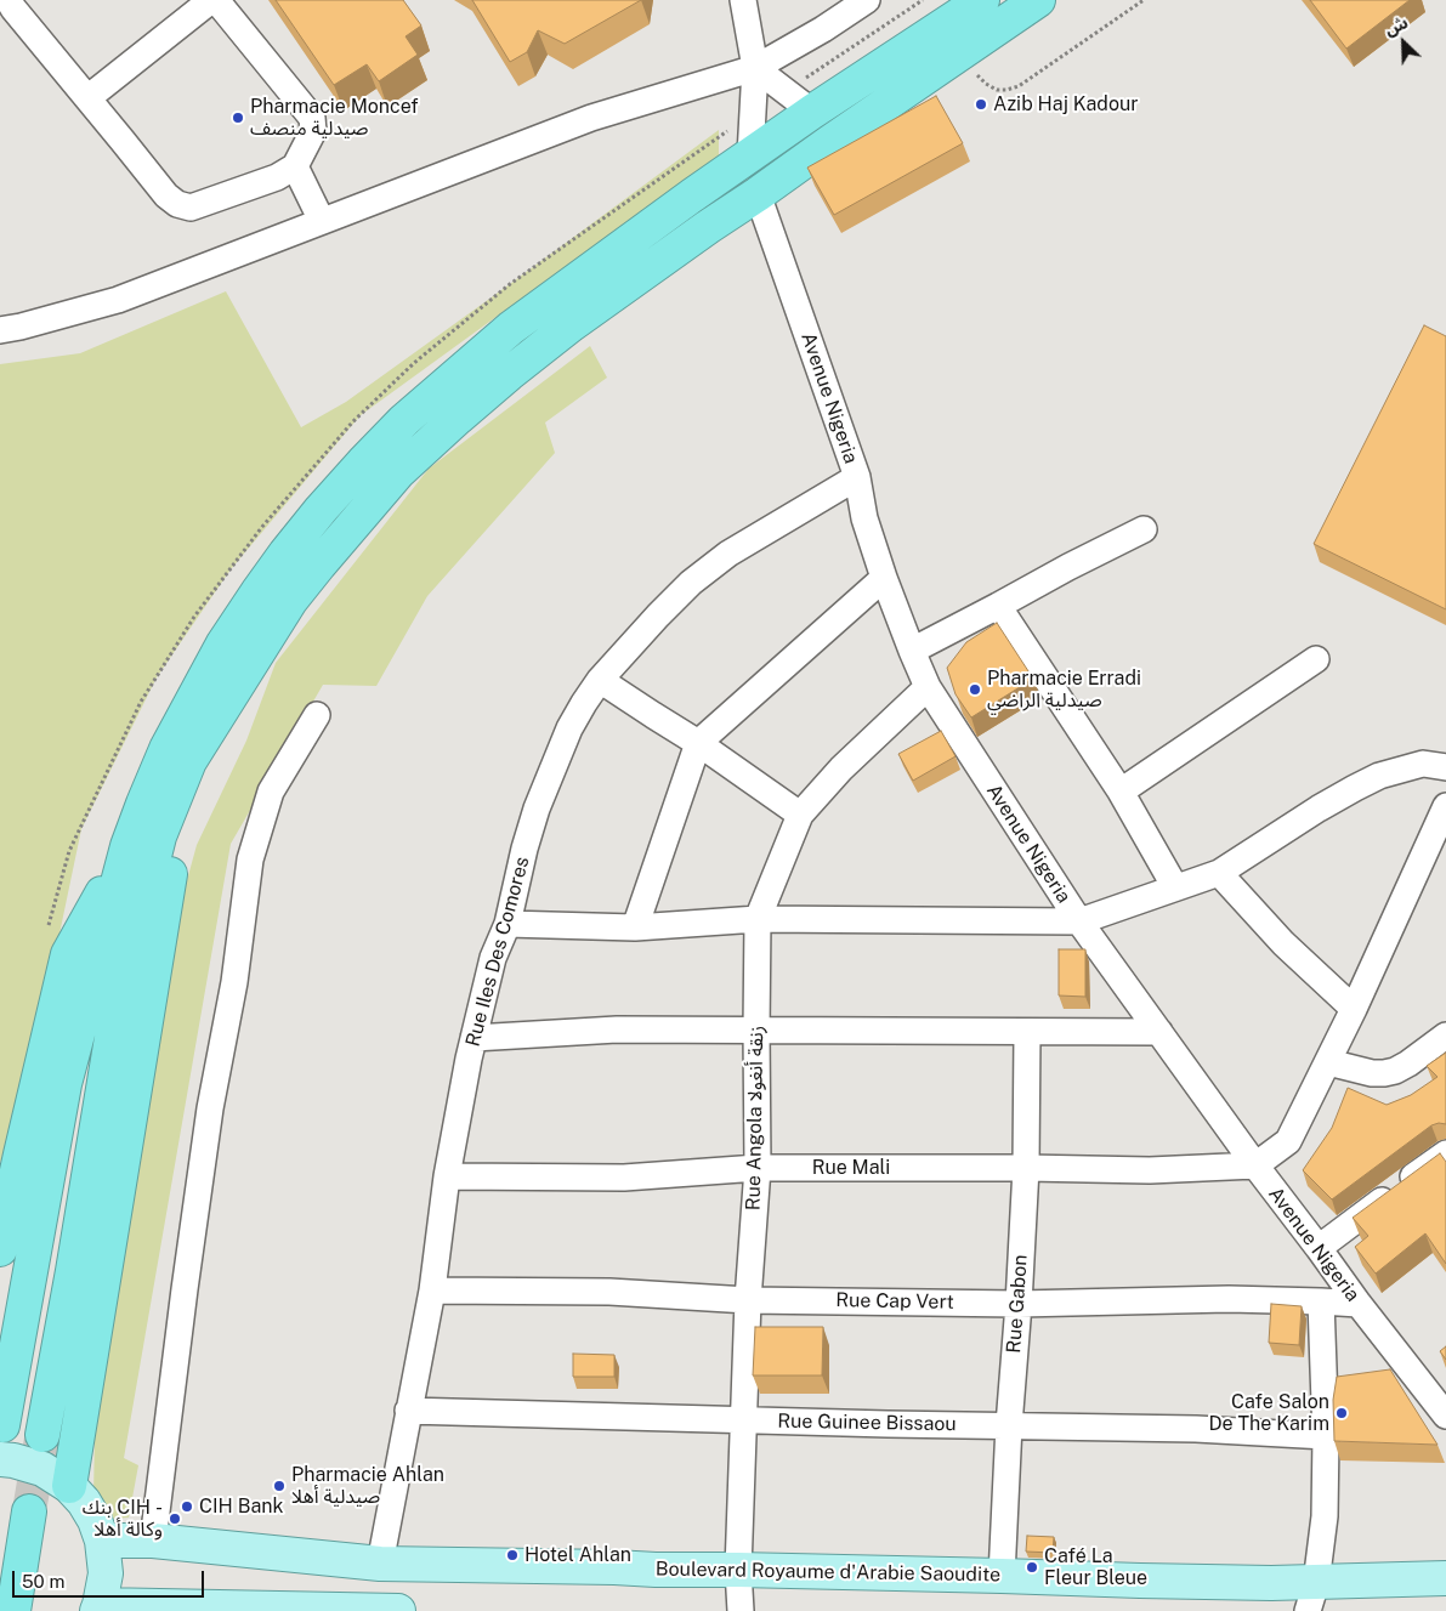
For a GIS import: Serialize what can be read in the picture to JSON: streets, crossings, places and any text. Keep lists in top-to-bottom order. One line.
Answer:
{"streets":{"main road":["Boulevard Royaume d'Arabie Saoudite"],"street":["Avenue Nigeria","Rue Iles Des Comores","Rue Angola زنقة أنغولا","Rue Mali","Rue Cap Vert","Rue Gabon","Rue Guinee Bissaou"]},"crossings":[["Avenue Nigeria","Rue Iles Des Comores"],["Avenue Nigeria","Rue Angola زنقة أنغولا"],["Avenue Nigeria","Rue Mali"],["Avenue Nigeria","Rue Cap Vert"],["Rue Iles Des Comores","Rue Mali"],["Rue Iles Des Comores","Rue Cap Vert"],["Rue Iles Des Comores","Rue Guinee Bissaou"],["Rue Iles Des Comores","Boulevard Royaume d'Arabie Saoudite"],["Rue Angola زنقة أنغولا","Rue Mali"],["Rue Angola زنقة أنغولا","Rue Cap Vert"],["Rue Angola زنقة أنغولا","Rue Guinee Bissaou"],["Rue Angola زنقة أنغولا","Boulevard Royaume d'Arabie Saoudite"],["Rue Mali","Rue Gabon"],["Rue Cap Vert","Rue Gabon"],["Rue Gabon","Rue Guinee Bissaou"],["Rue Gabon","Boulevard Royaume d'Arabie Saoudite"]],"places":["Azib Haj Kadour","Pharmacie Moncef صيدلية منصف","Pharmacie Erradi صيدلية الراضي","Cafe Salon De The Karim","Pharmacie Ahlan صيدلية أهلا","CIH Bank","بنك CIH - وكالة أهلا","Hotel Ahlan","Café La Fleur Bleue"],"scale_bar":"50 m","north":"top left"}
